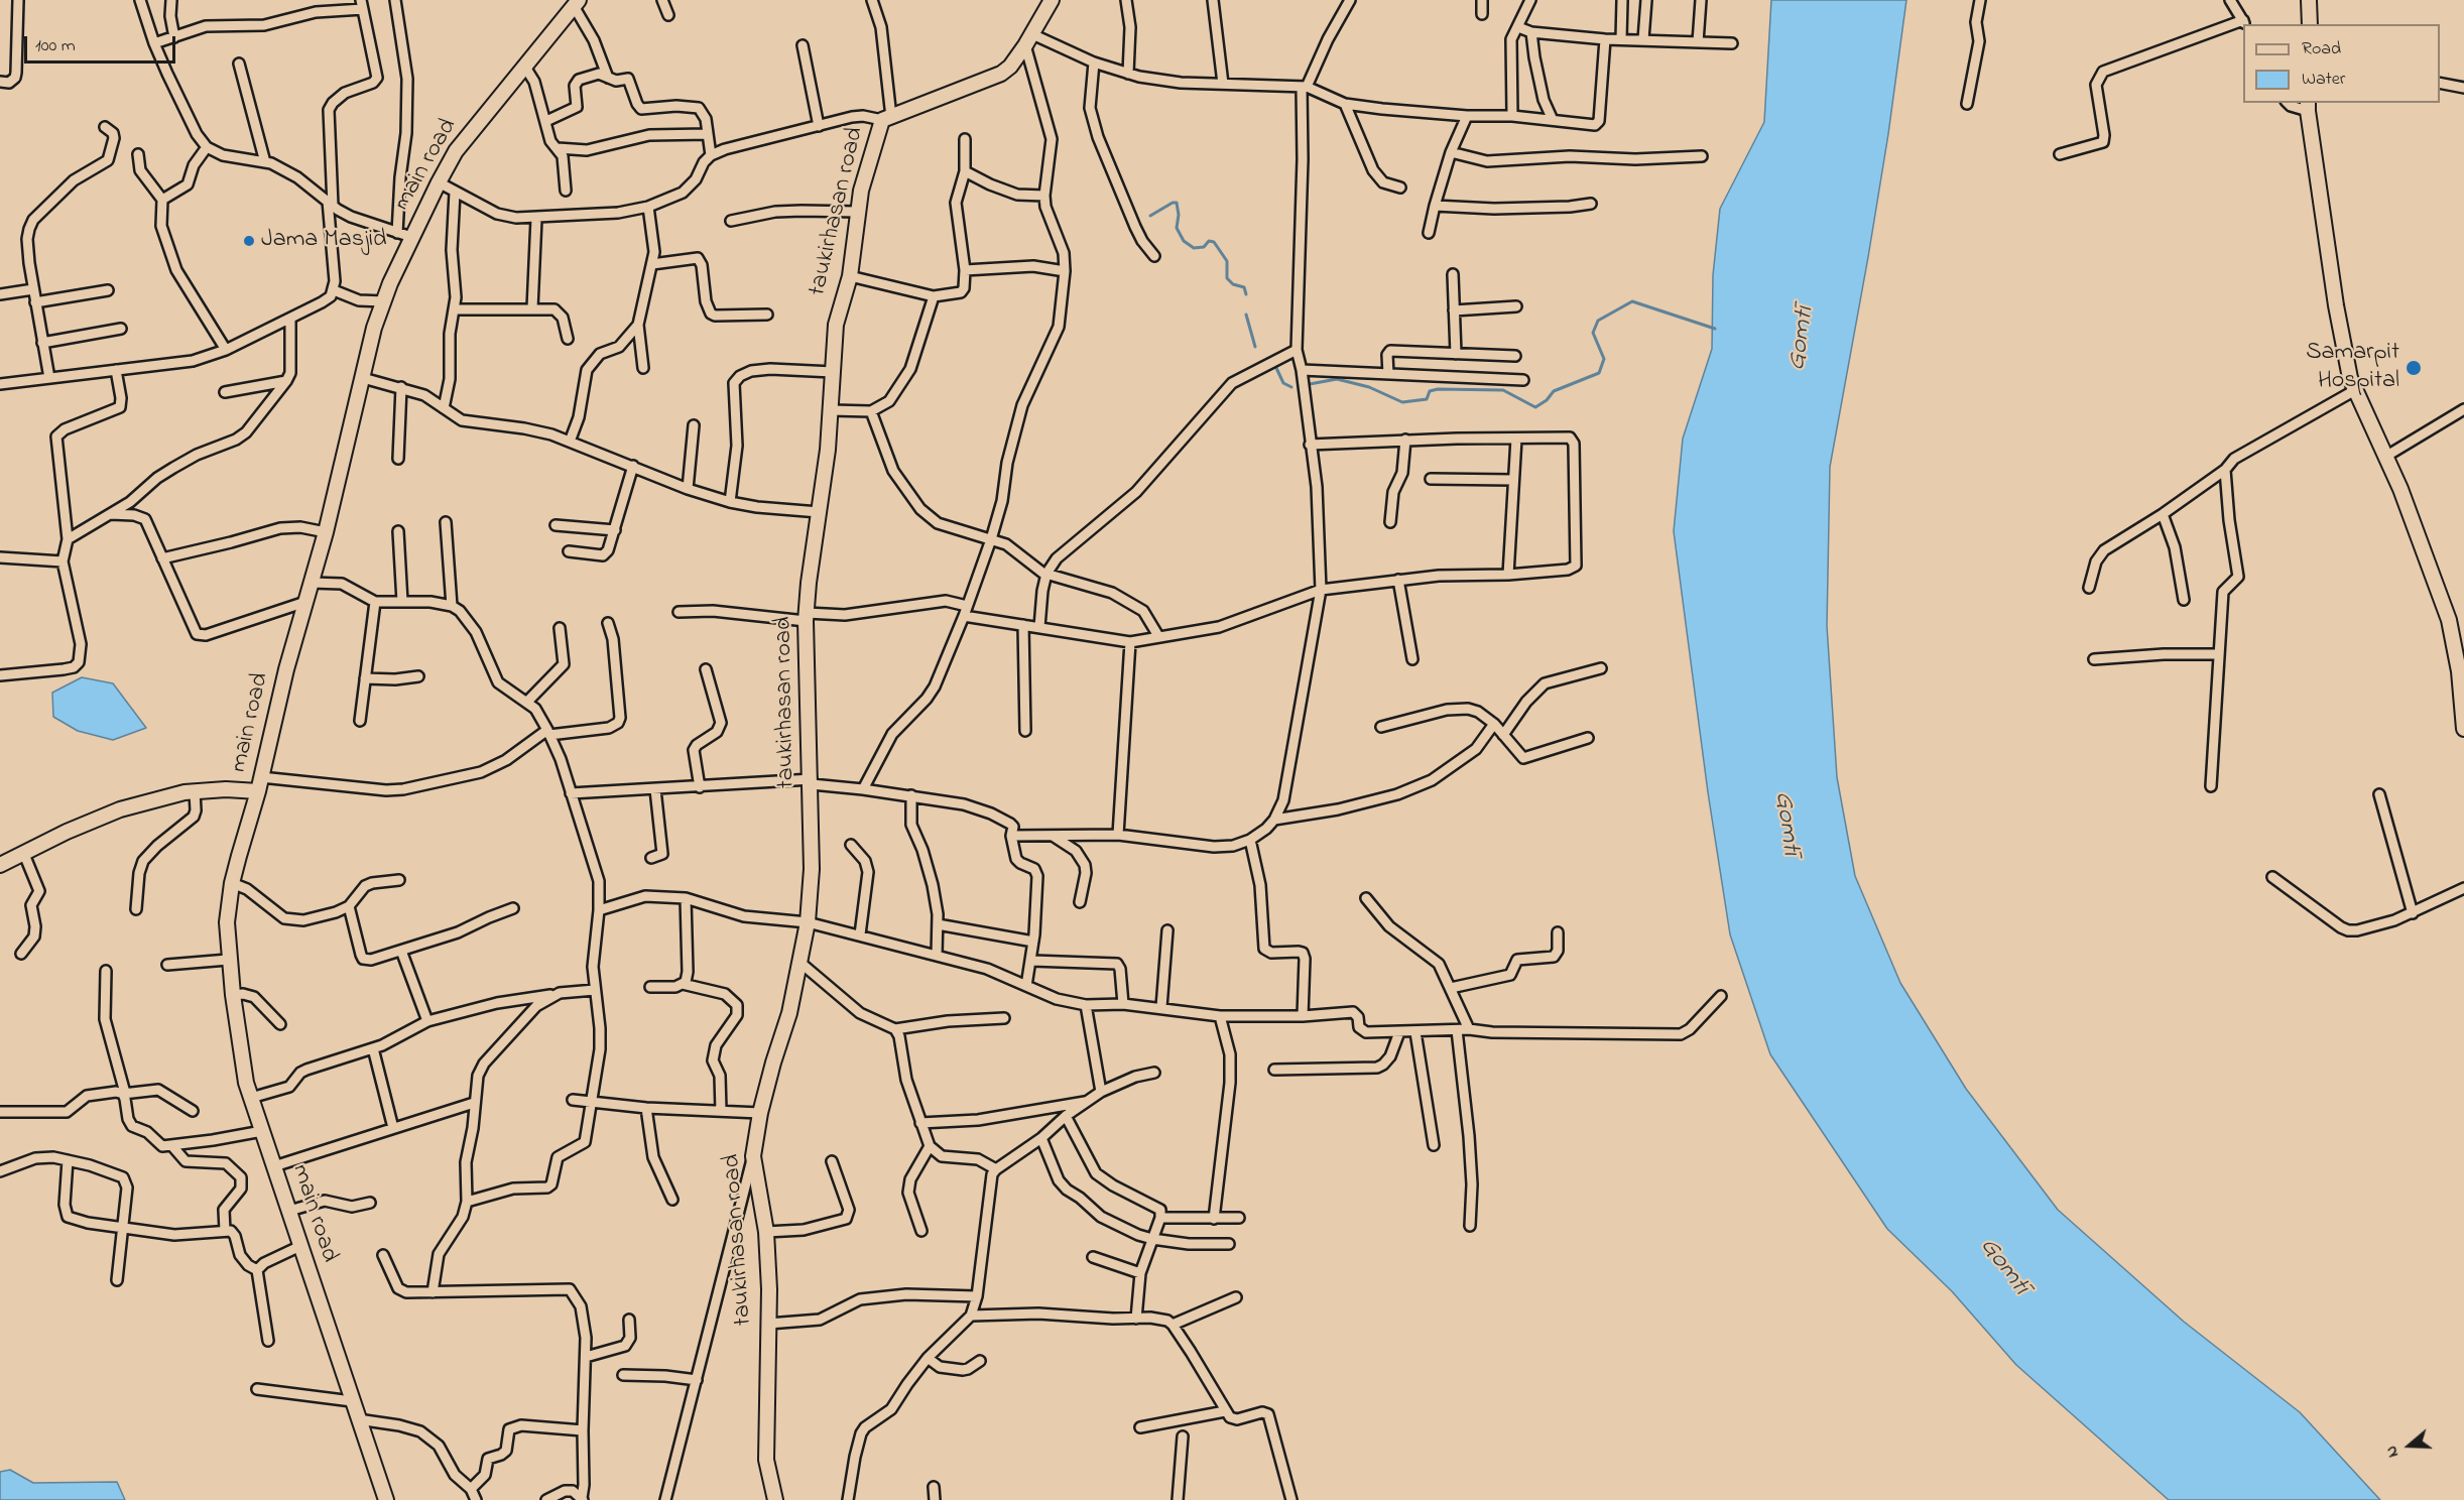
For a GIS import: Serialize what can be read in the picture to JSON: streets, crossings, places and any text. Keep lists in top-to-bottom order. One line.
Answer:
{"streets":{"main road":["main road","taukirhasan road"]},"water":["Gomtī"],"places":["Jama Masjid","Samarpit Hospital"],"legend":["Road","Water"],"scale_bar":"100 m","north":"left"}
